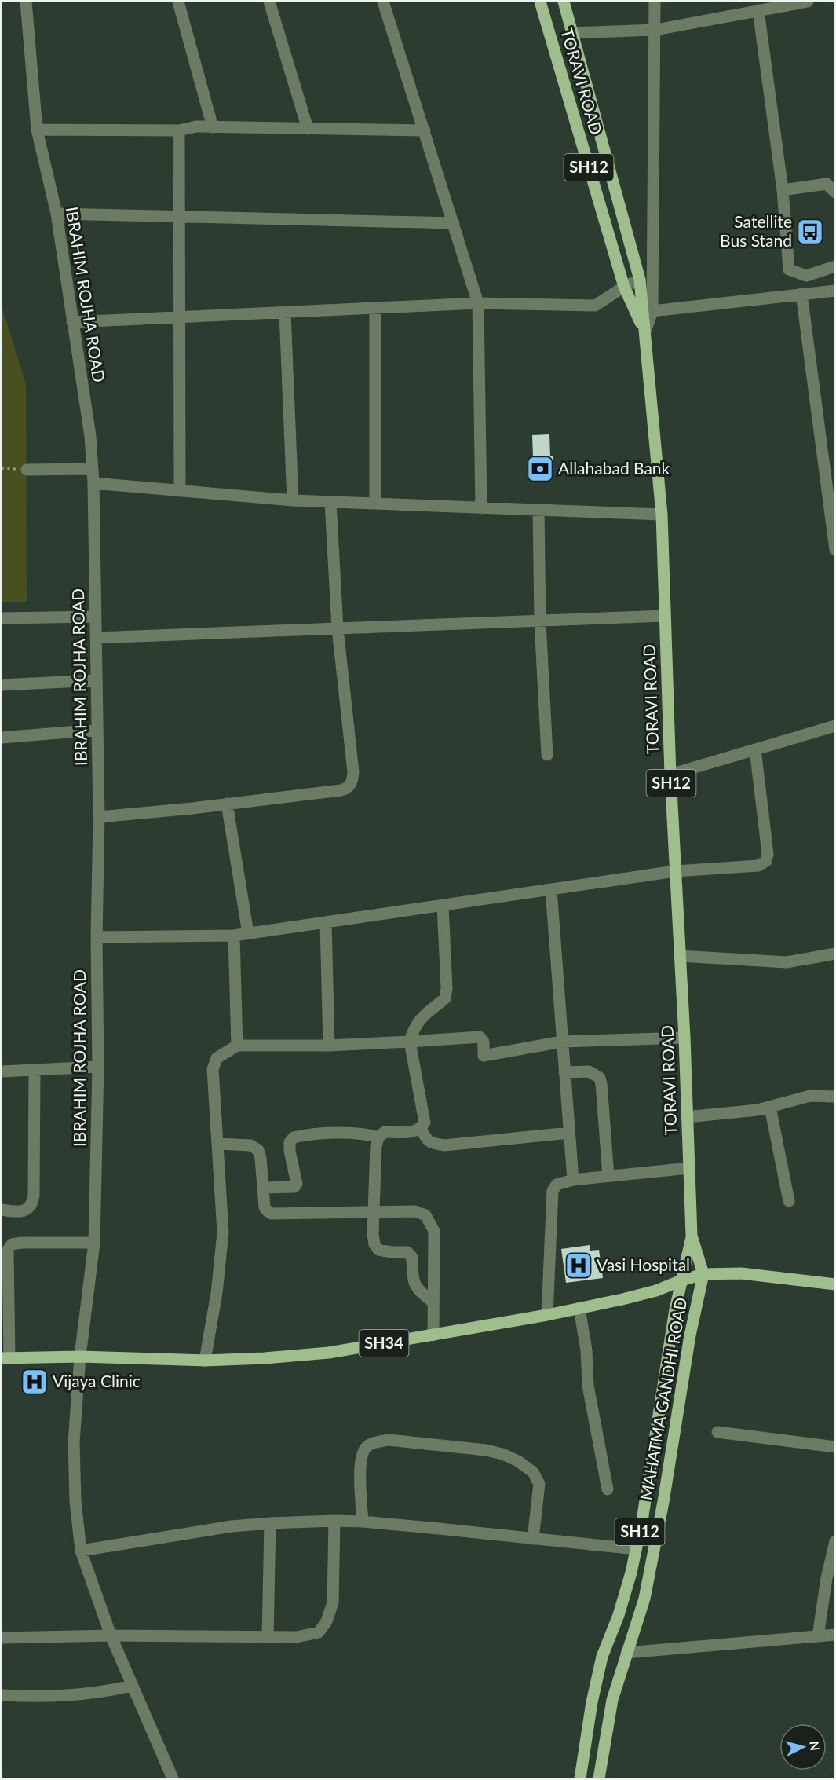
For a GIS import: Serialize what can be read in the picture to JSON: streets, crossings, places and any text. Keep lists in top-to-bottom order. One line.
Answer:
{"streets":{"main road":["TORAVI ROAD","SH12","SH34","MAHATMA GANDHI ROAD"],"street":["IBRAHIM ROJHA ROAD"]},"crossings":[["TORAVI ROAD","MAHATMA GANDHI ROAD"],["IBRAHIM ROJHA ROAD","SH34"],["SH34","MAHATMA GANDHI ROAD"]],"places":{"bus stop":["Satellite Bus Stand"],"bank":["Allahabad Bank"],"hospital":["Vasi Hospital","Vijaya Clinic"]},"north":"right"}
